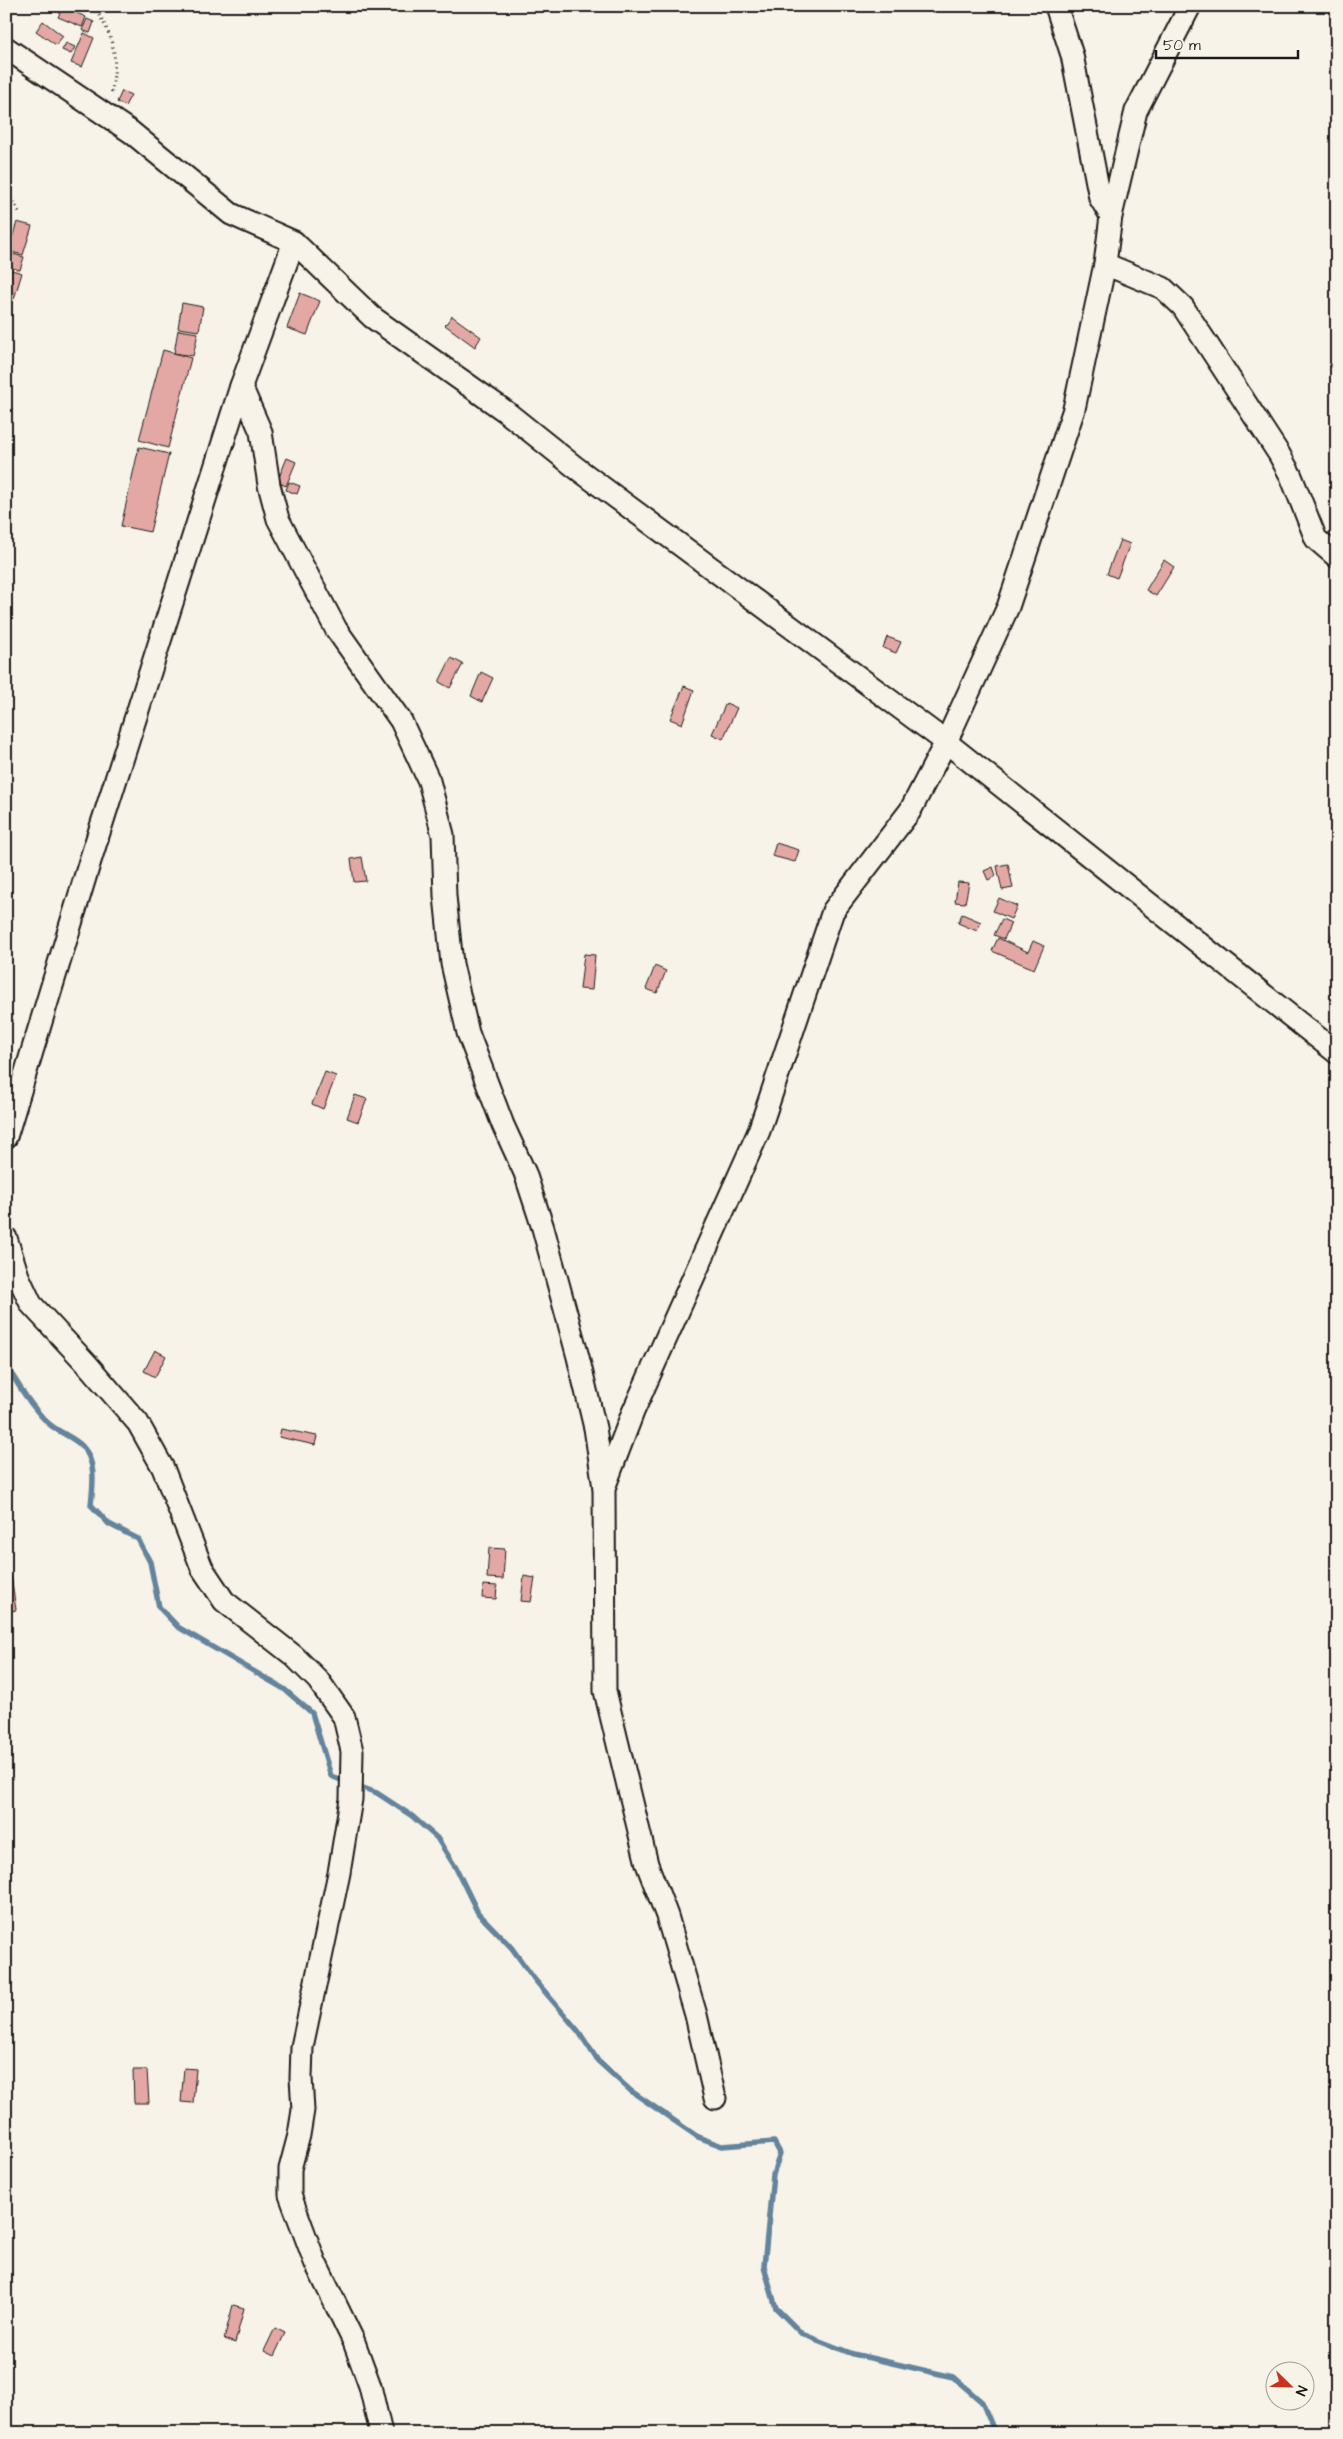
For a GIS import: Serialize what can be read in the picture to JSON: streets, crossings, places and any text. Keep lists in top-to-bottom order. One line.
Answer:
{"scale_bar":"50 m","north":"bottom right"}
